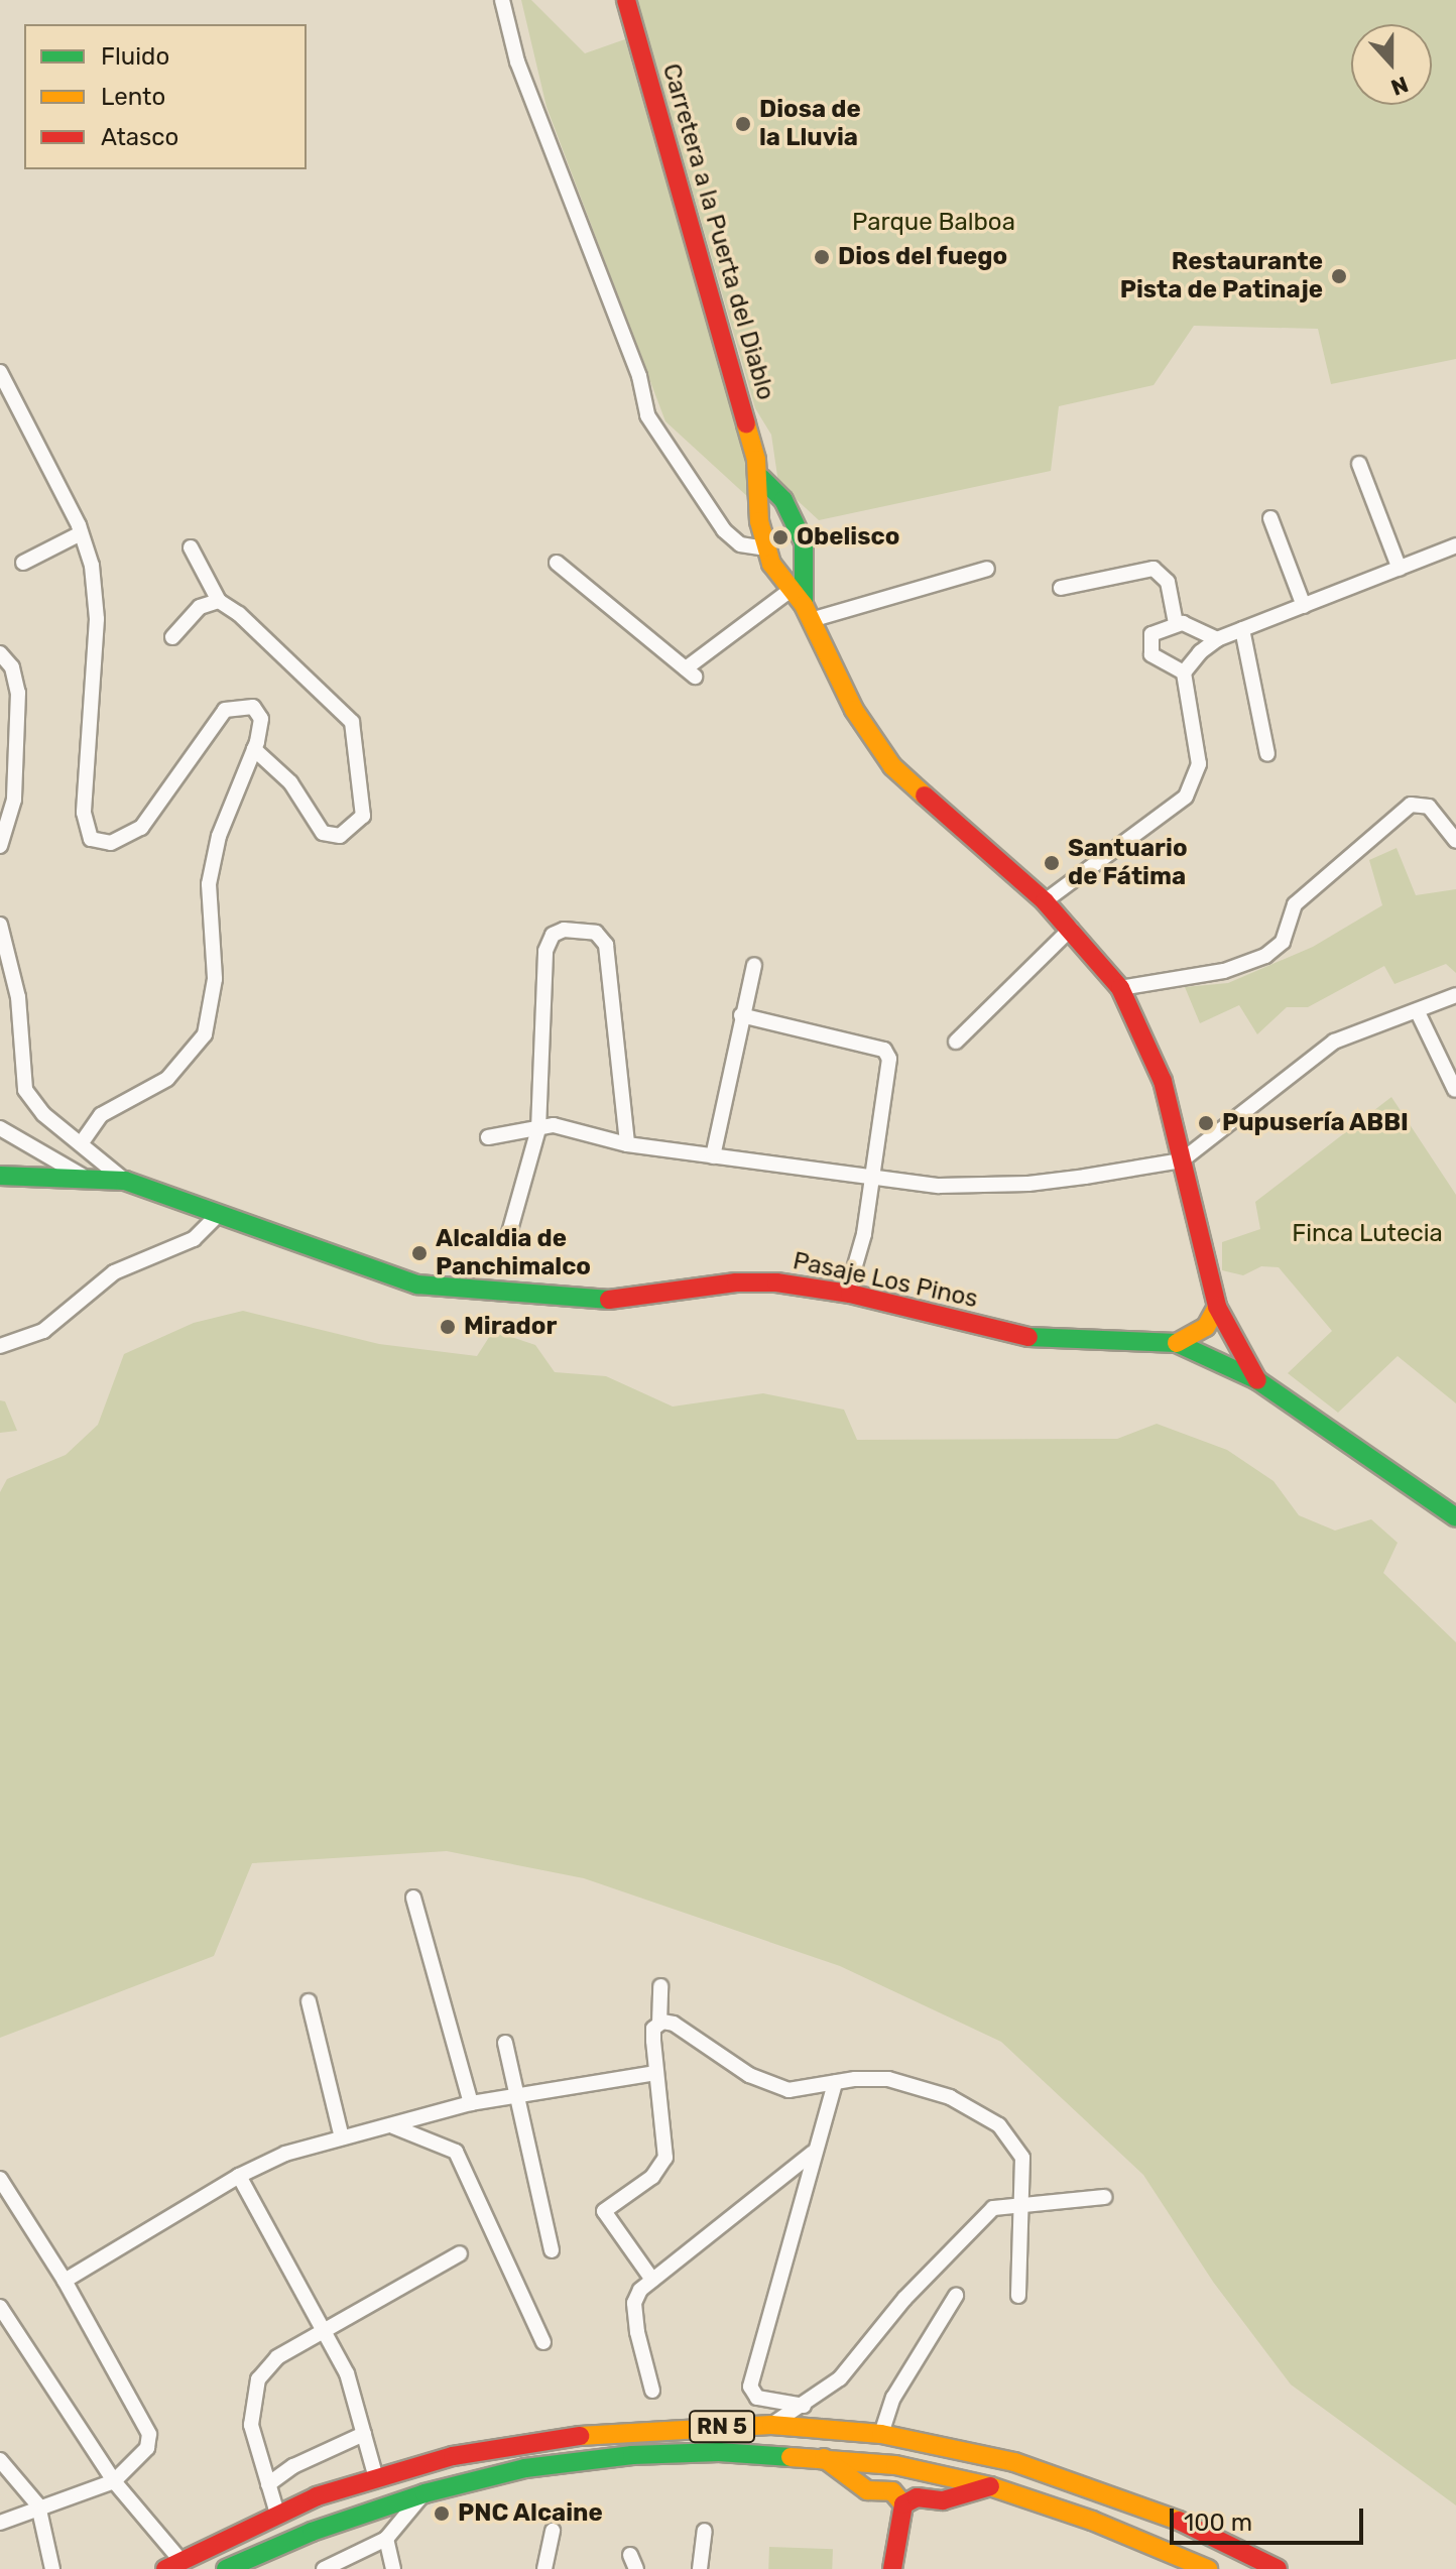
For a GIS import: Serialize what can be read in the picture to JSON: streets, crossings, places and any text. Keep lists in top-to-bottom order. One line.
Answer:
{"streets":{"main road":["Carretera a la Puerta del Diablo","Pasaje Los Pinos","RN 5"]},"crossings":[["Carretera a la Puerta del Diablo","Pasaje Los Pinos"]],"parks":["Parque Balboa","Finca Lutecia"],"places":["Diosa de la Lluvia","Dios del fuego","Restaurante Pista de Patinaje","Obelisco","Santuario de Fátima","Pupusería ABBI","Alcaldia de Panchimalco","Mirador","PNC Alcaine"],"legend":["Fluido","Lento","Atasco"],"scale_bar":"100 m","north":"bottom"}
